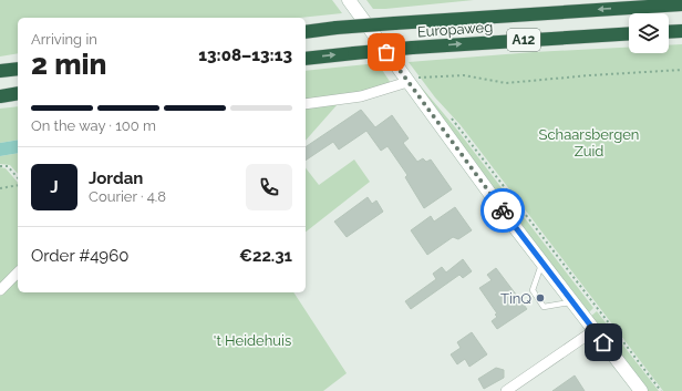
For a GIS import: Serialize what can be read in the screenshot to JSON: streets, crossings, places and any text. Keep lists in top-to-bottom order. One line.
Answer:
{"streets":{"highway":["Europaweg","A12"]},"crossings":[["Europaweg","A12"]],"parks":["Schaarsbergen Zuid","'t Heidehuis"],"places":["TinQ"],"page":{"heading":["2 min","Arriving in","13:08–13:13"],"panel":["Jordan","Courier · 4.8","Order #4960","€22.31"],"bar":"On the way · 100 m","round":"J"}}
